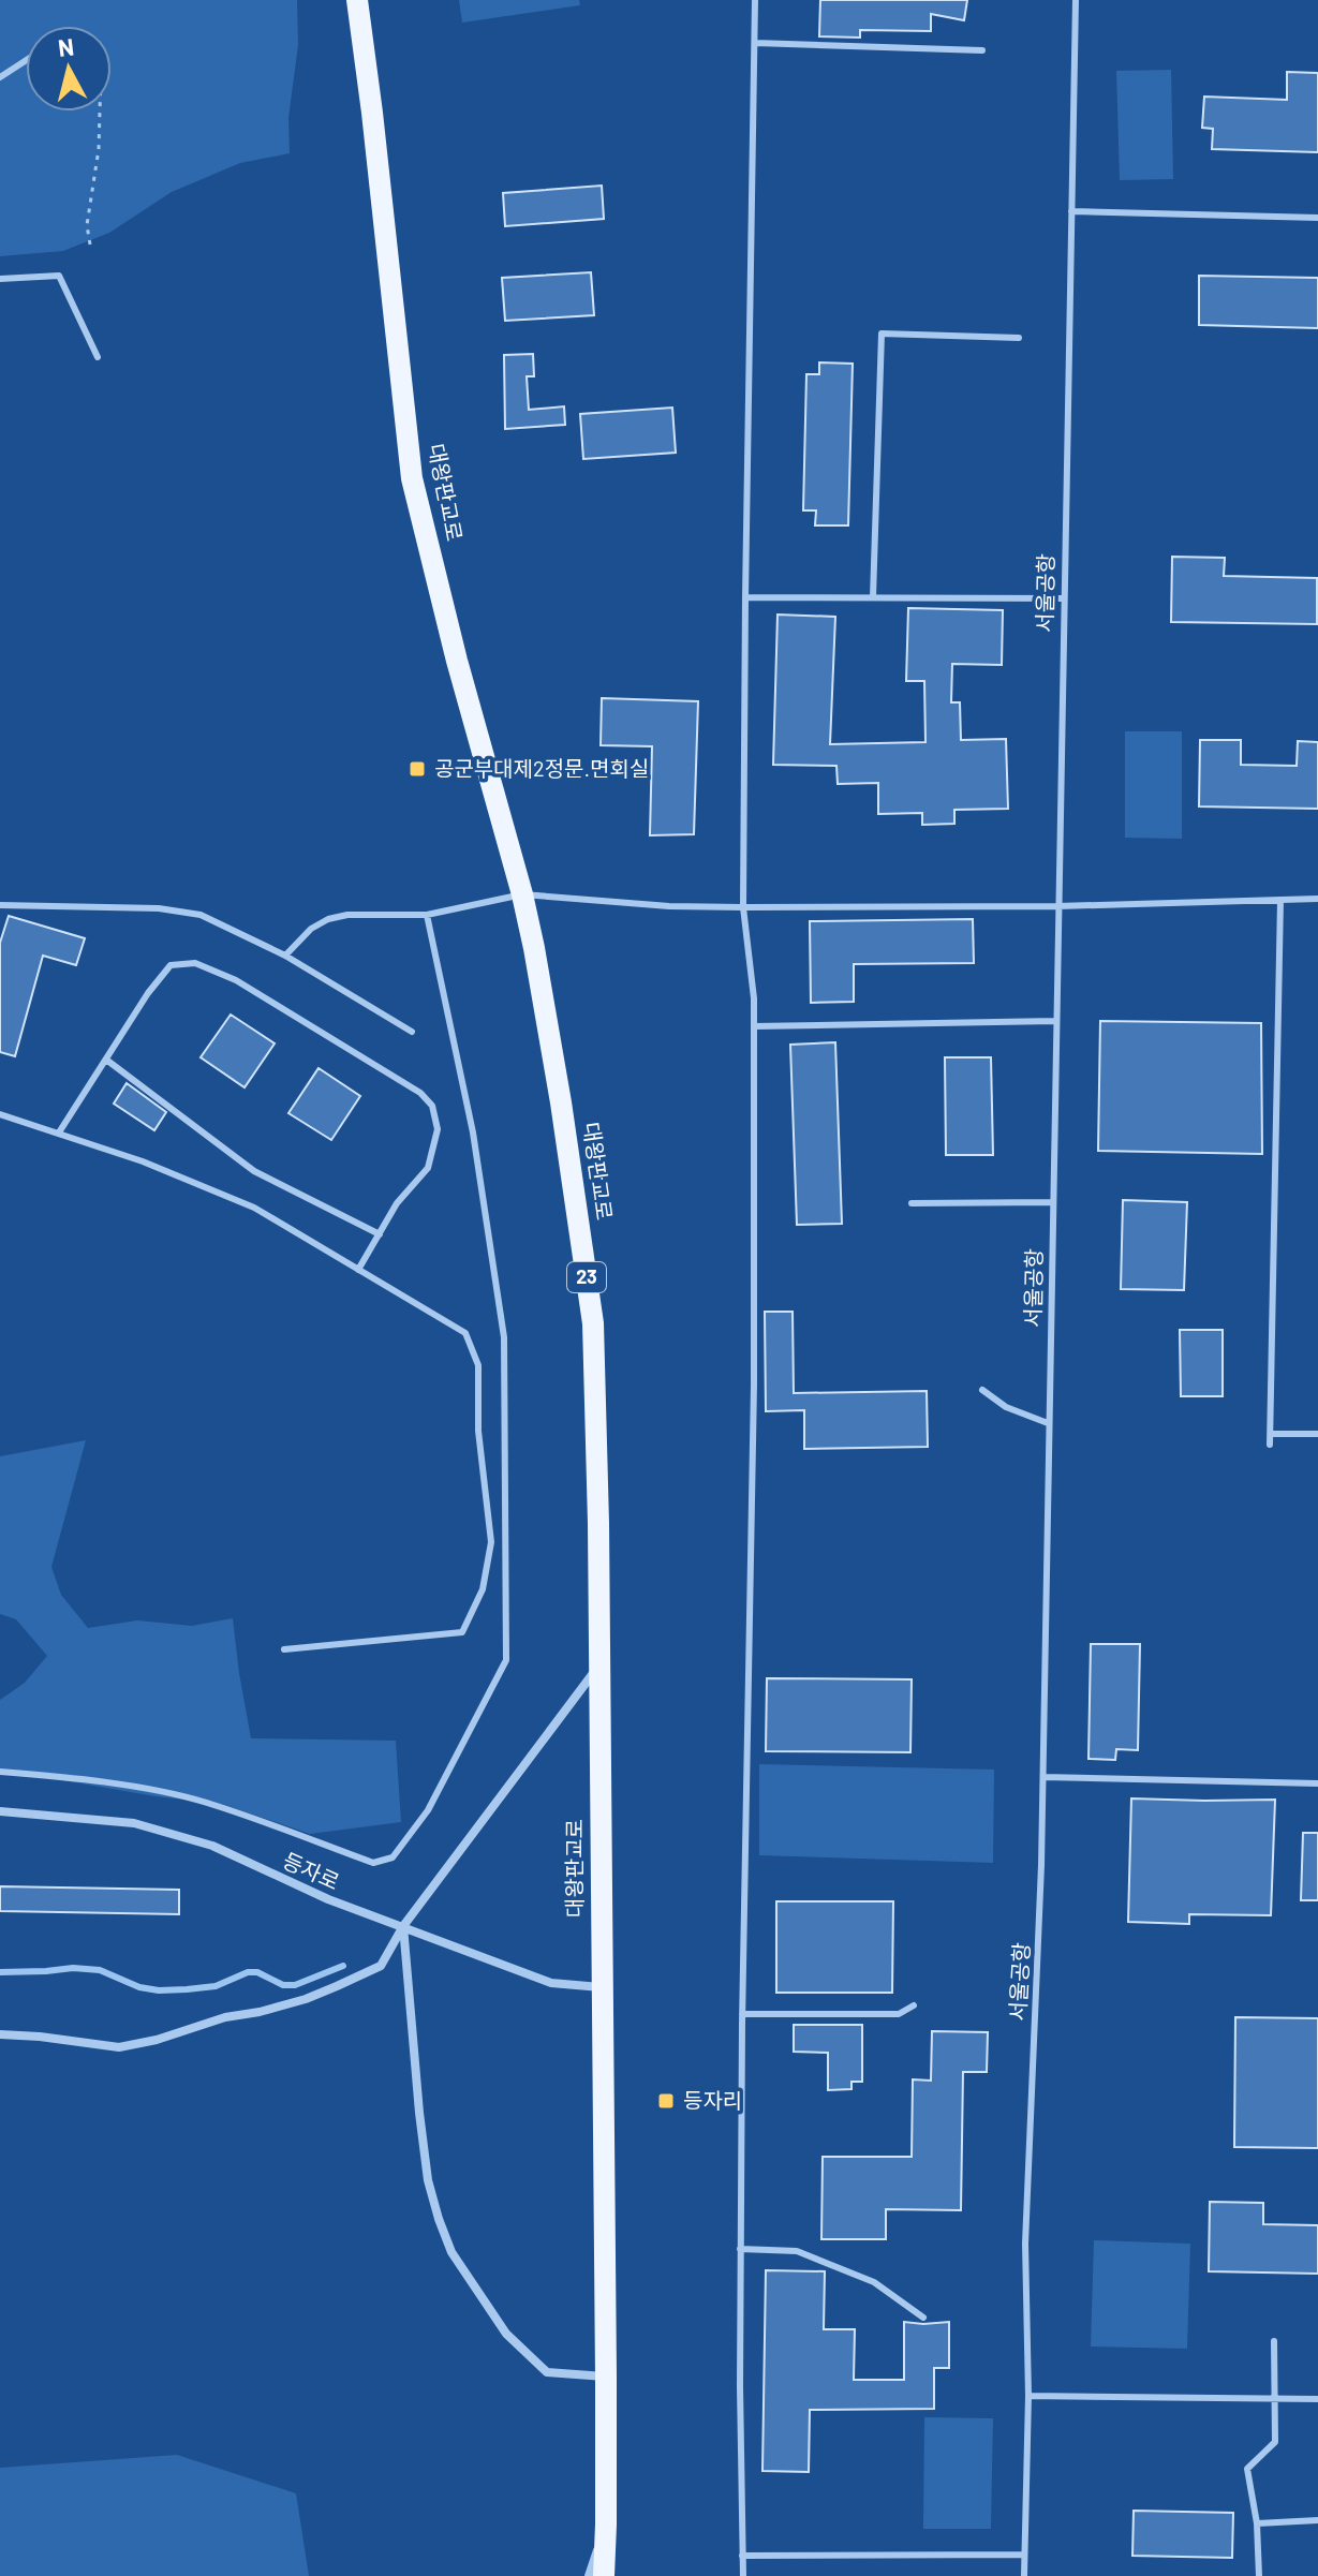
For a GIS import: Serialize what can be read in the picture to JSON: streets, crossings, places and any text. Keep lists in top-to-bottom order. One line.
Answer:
{"streets":{"main road":["대왕판교로","23"],"street":["등자로"],"lane":["서울공항"]},"crossings":[["대왕판교로","등자로"]],"places":{"transit":["공군부대제2정문.면회실","등자리"]},"north":"top"}
